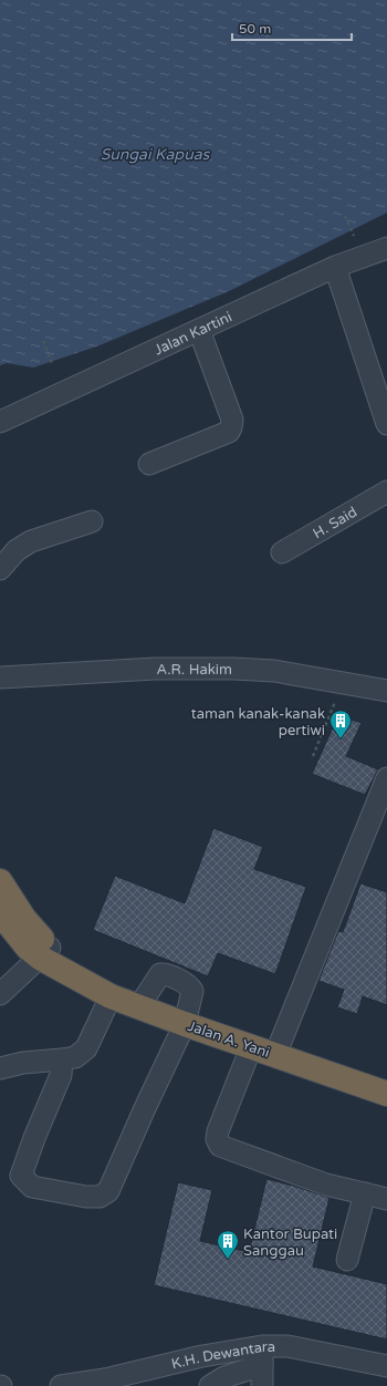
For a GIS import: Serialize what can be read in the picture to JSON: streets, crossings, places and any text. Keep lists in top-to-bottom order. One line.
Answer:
{"streets":{"highway":["Jalan A. Yani"],"street":["Jalan Kartini","H. Said","A.R. Hakim","K.H. Dewantara"]},"water":["Sungai Kapuas"],"places":{"building":["taman kanak-kanak pertiwi","Kantor Bupati Sanggau"]},"scale_bar":"50 m"}
